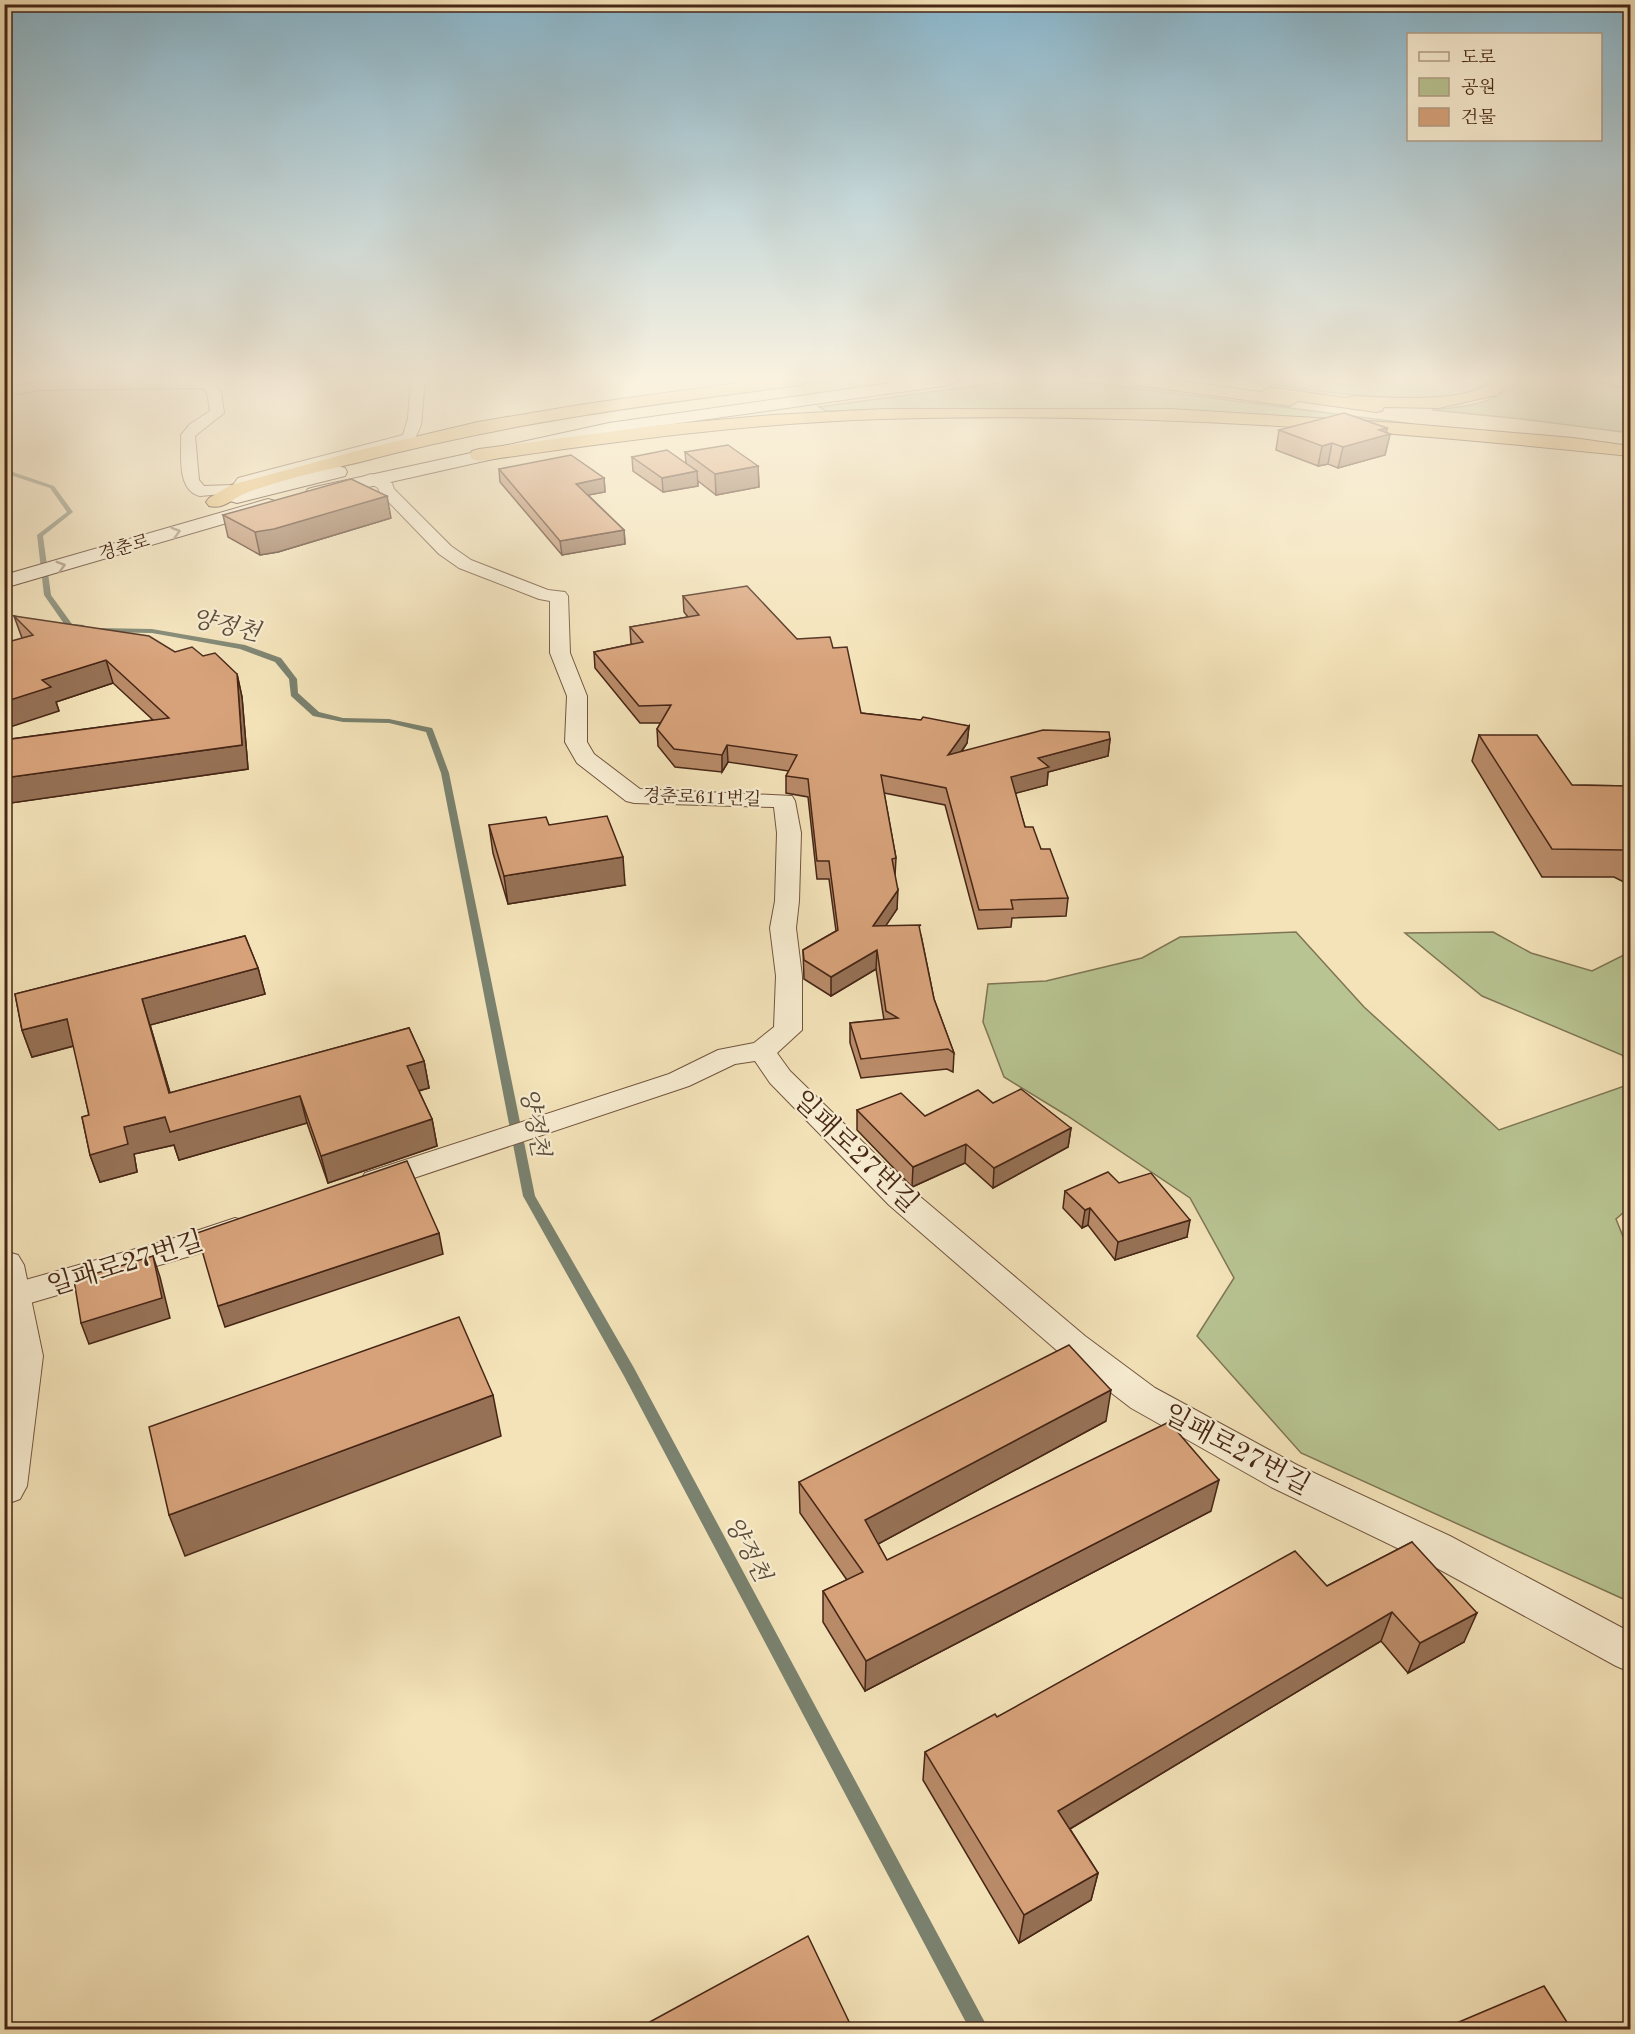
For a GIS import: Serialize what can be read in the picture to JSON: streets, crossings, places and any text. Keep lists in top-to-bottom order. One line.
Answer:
{"streets":{"main road":["경춘로"],"street":["경춘로611번길","일패로27번길"]},"crossings":[["경춘로","경춘로611번길"],["경춘로611번길","일패로27번길"]],"water":["양정천"],"legend":["도로","공원","건물"]}
